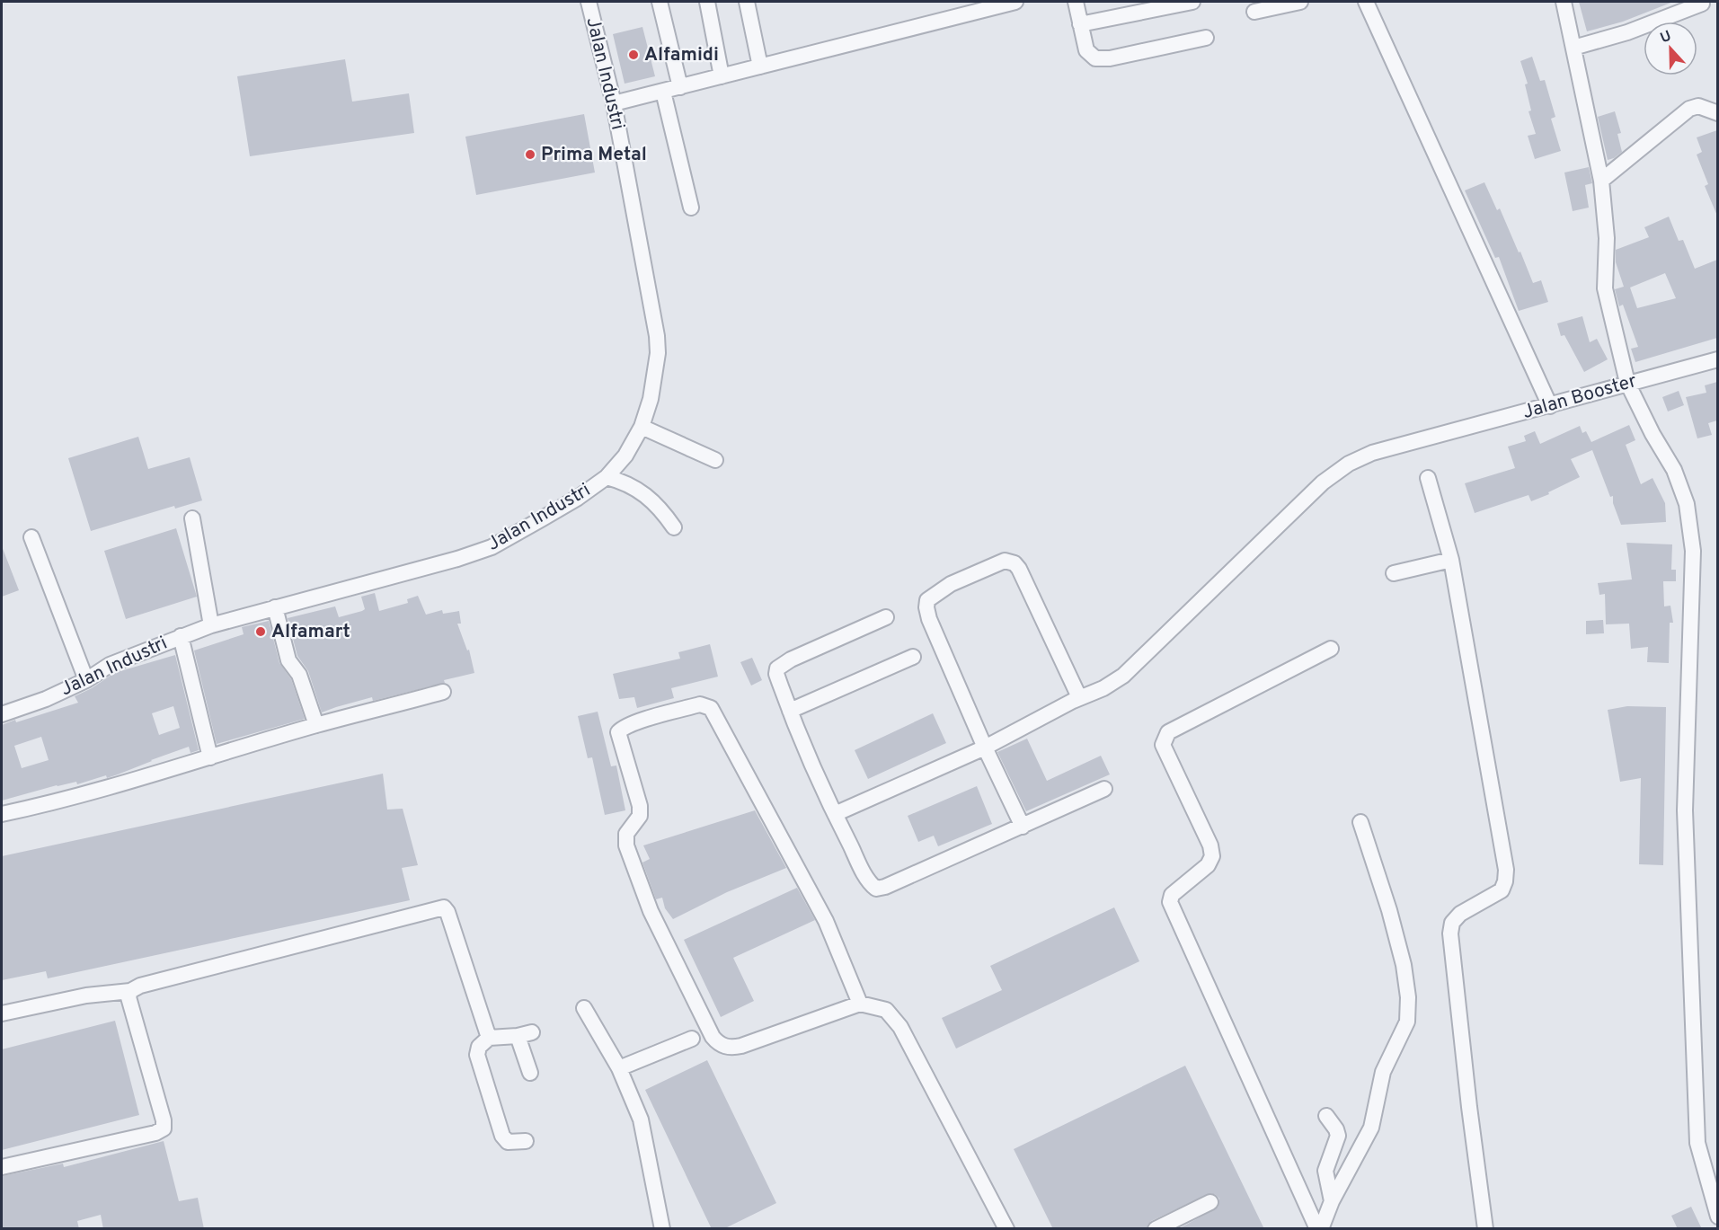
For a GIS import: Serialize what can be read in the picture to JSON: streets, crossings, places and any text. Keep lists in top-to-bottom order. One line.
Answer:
{"streets":{"street":["Jalan Industri","Jalan Booster"]},"places":["Alfamidi","Prima Metal","Alfamart"],"north":"top"}
